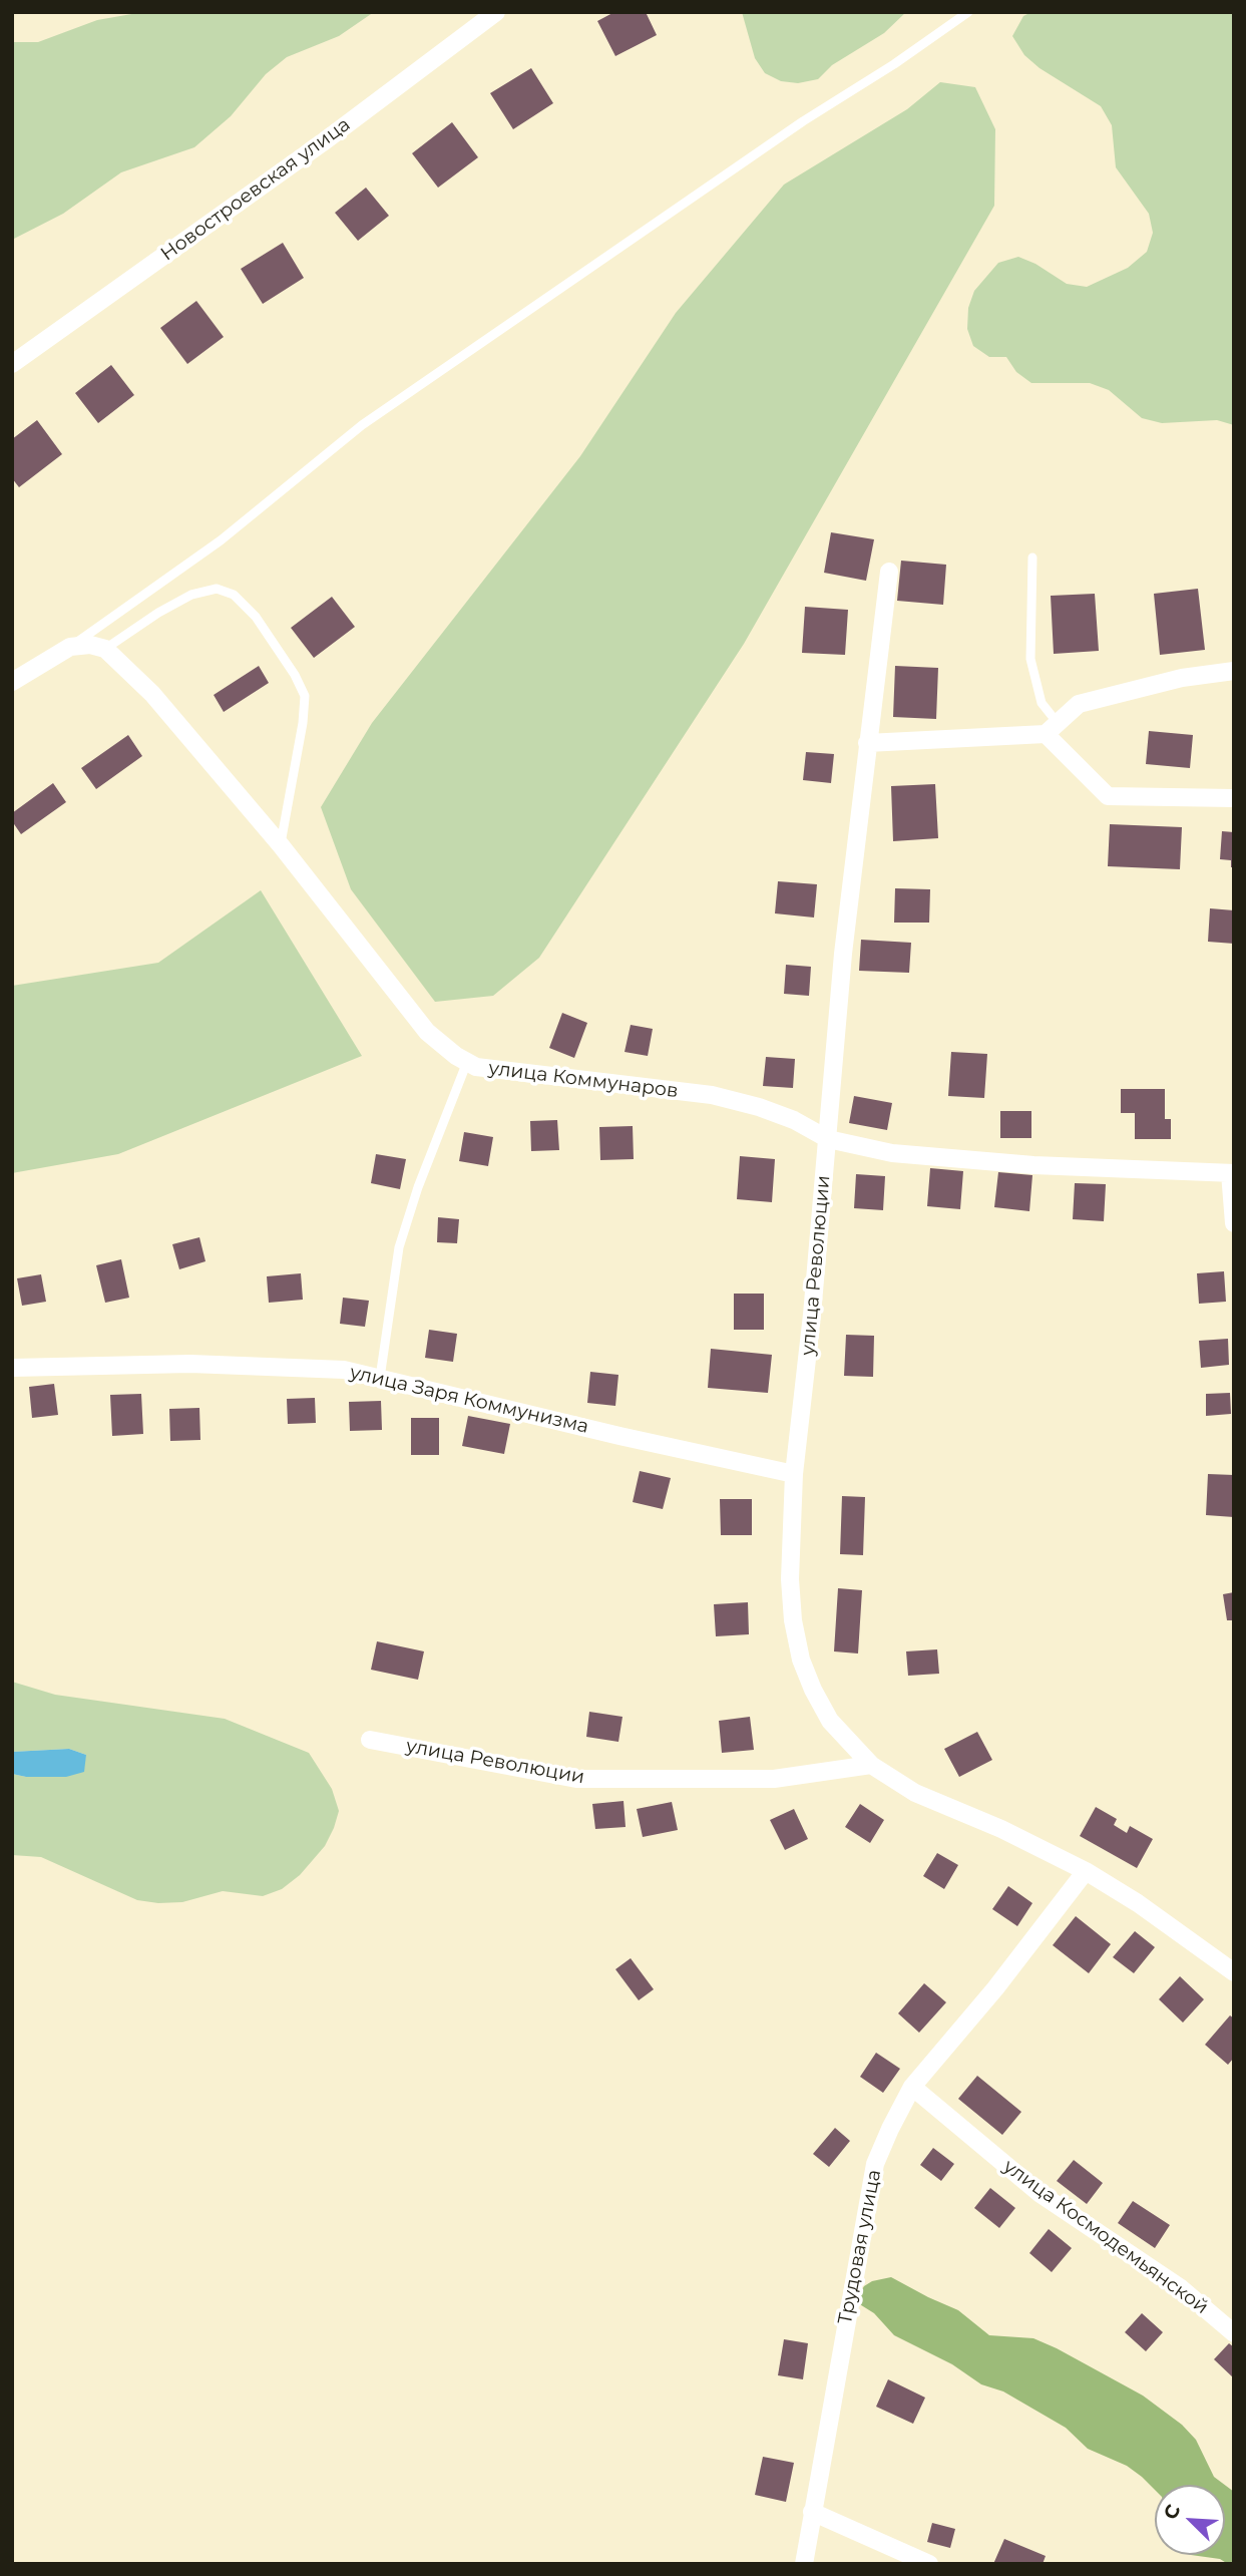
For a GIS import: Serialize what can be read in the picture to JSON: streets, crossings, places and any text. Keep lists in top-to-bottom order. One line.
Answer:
{"streets":{"street":["Новостроевская улица","улица Коммунаров","улица Революции","улица Заря Коммунизма","улица Космодемьянской","Трудовая улица"]},"crossings":[["улица Коммунаров","улица Революции"],["улица Революции","улица Заря Коммунизма"],["улица Революции","Трудовая улица"],["улица Космодемьянской","Трудовая улица"]],"north":"top left"}
